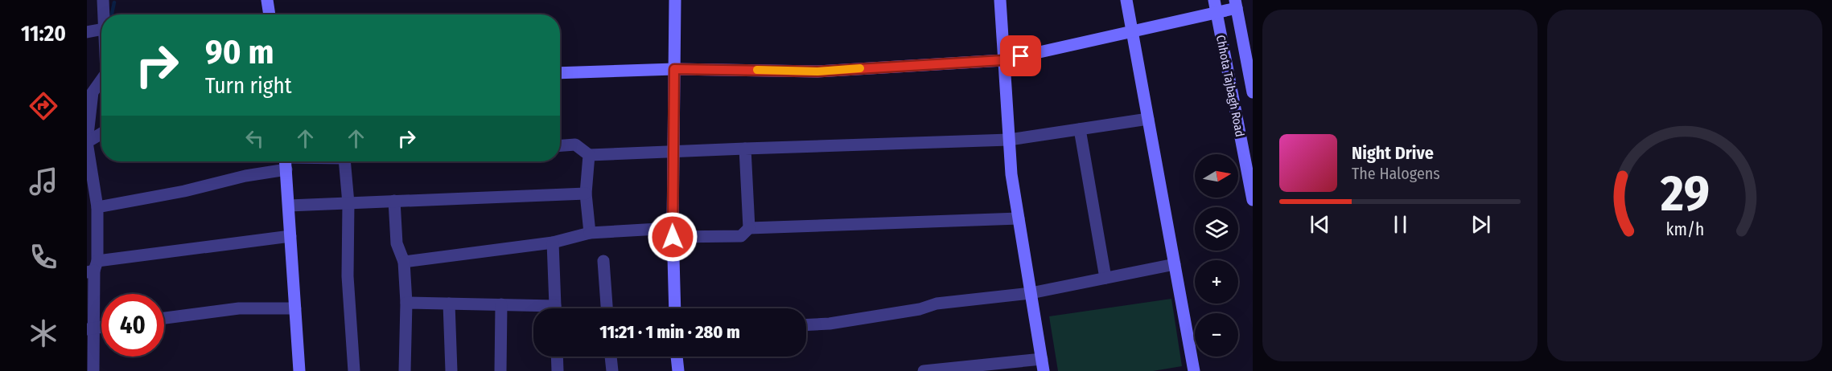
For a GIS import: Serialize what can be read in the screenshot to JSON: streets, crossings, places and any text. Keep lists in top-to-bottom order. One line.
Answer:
{"streets":{"street":["Chhota Tajbagh Road"]},"north":"right","page":{"tabs":"11:20","turn":["90 m","Turn right"],"song":["Night Drive","The Halogens"],"map_buttons":["+","−"],"limit":"40","trip":"11:21 · 1 min · 280 m","gauge":["29","km/h"]}}
